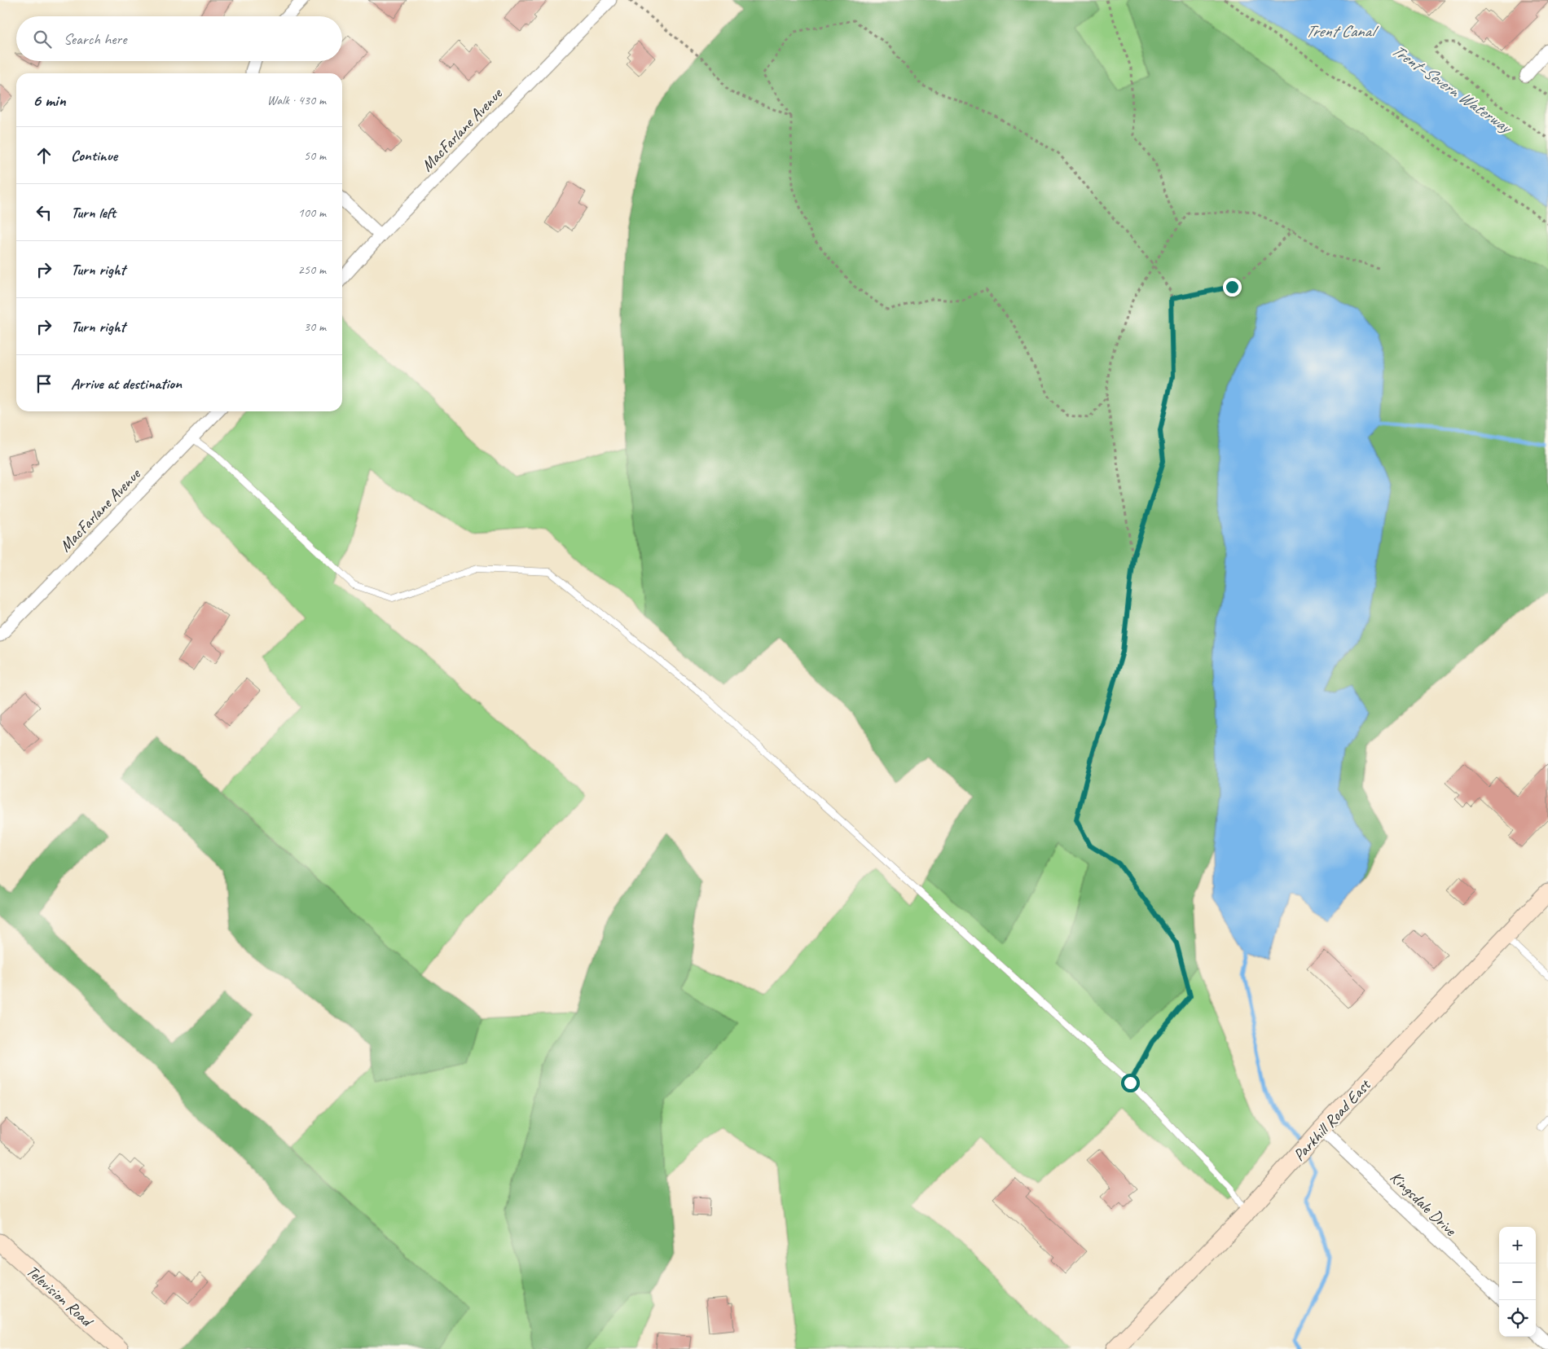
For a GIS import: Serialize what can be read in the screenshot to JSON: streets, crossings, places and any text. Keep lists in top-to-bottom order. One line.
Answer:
{"streets":{"main road":["Parkhill Road East","Television Road"],"street":["MacFarlane Avenue","Kingsdale Drive"]},"crossings":[["Parkhill Road East","Kingsdale Drive"]],"water":["Trent Canal","Trent–Severn Waterway"],"page":{"search":"Search here","heading":["6 min","Walk · 430 m"],"list":[["Continue","50 m"],["Turn left","100 m"],["Turn right","250 m"],["Turn right","30 m"],"Arrive at destination"],"map_buttons":["+","−"]}}
